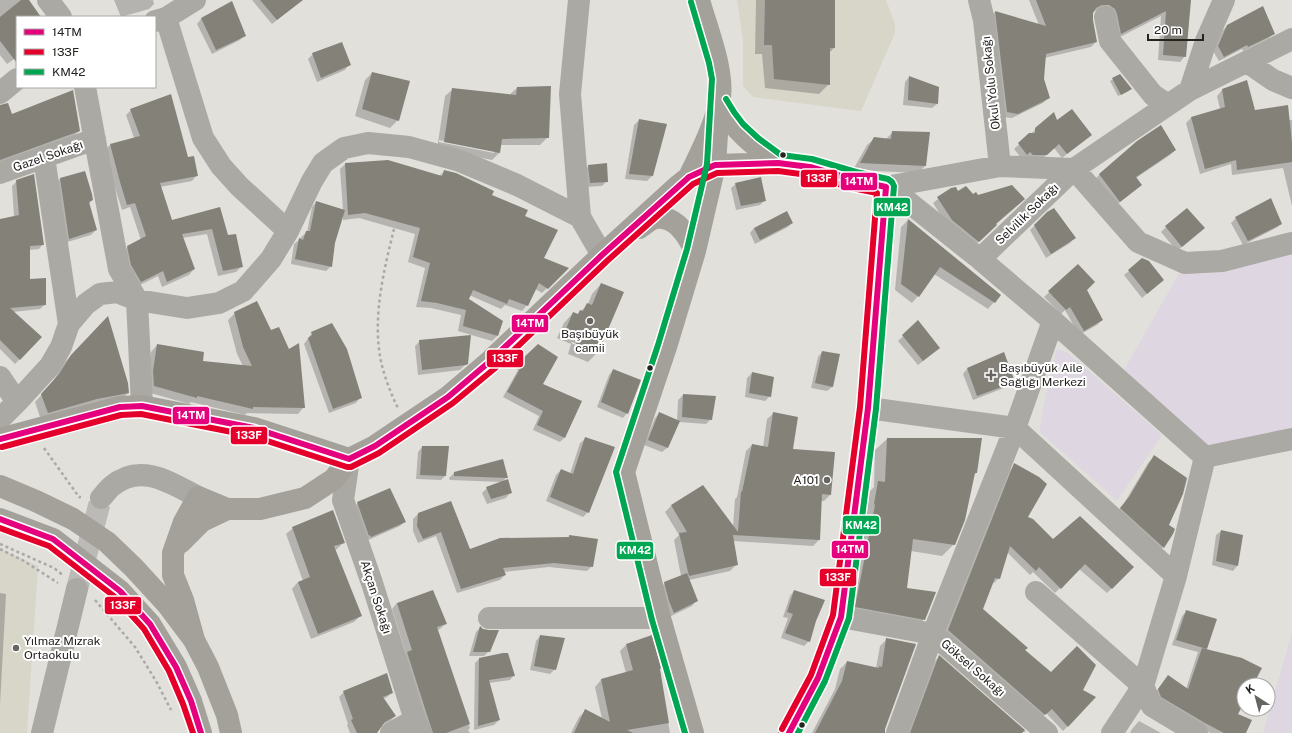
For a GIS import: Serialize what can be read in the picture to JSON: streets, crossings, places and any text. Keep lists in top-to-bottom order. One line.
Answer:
{"streets":{"street":["Okul Yolu Sokağı","Gazel Sokağı","Selvilik Sokağı","Akçan Sokağı","Göksel Sokağı"]},"places":{"other":["Başıbüyük camii","A101","Yılmaz Mızrak Ortaokulu"],"health":["Başıbüyük Aile Sağlığı Merkezi"]},"lines":["transit line KM42","transit line 14TM","transit line 133F"],"legend":["14TM","133F","KM42"],"scale_bar":"20 m","north":"top left"}
